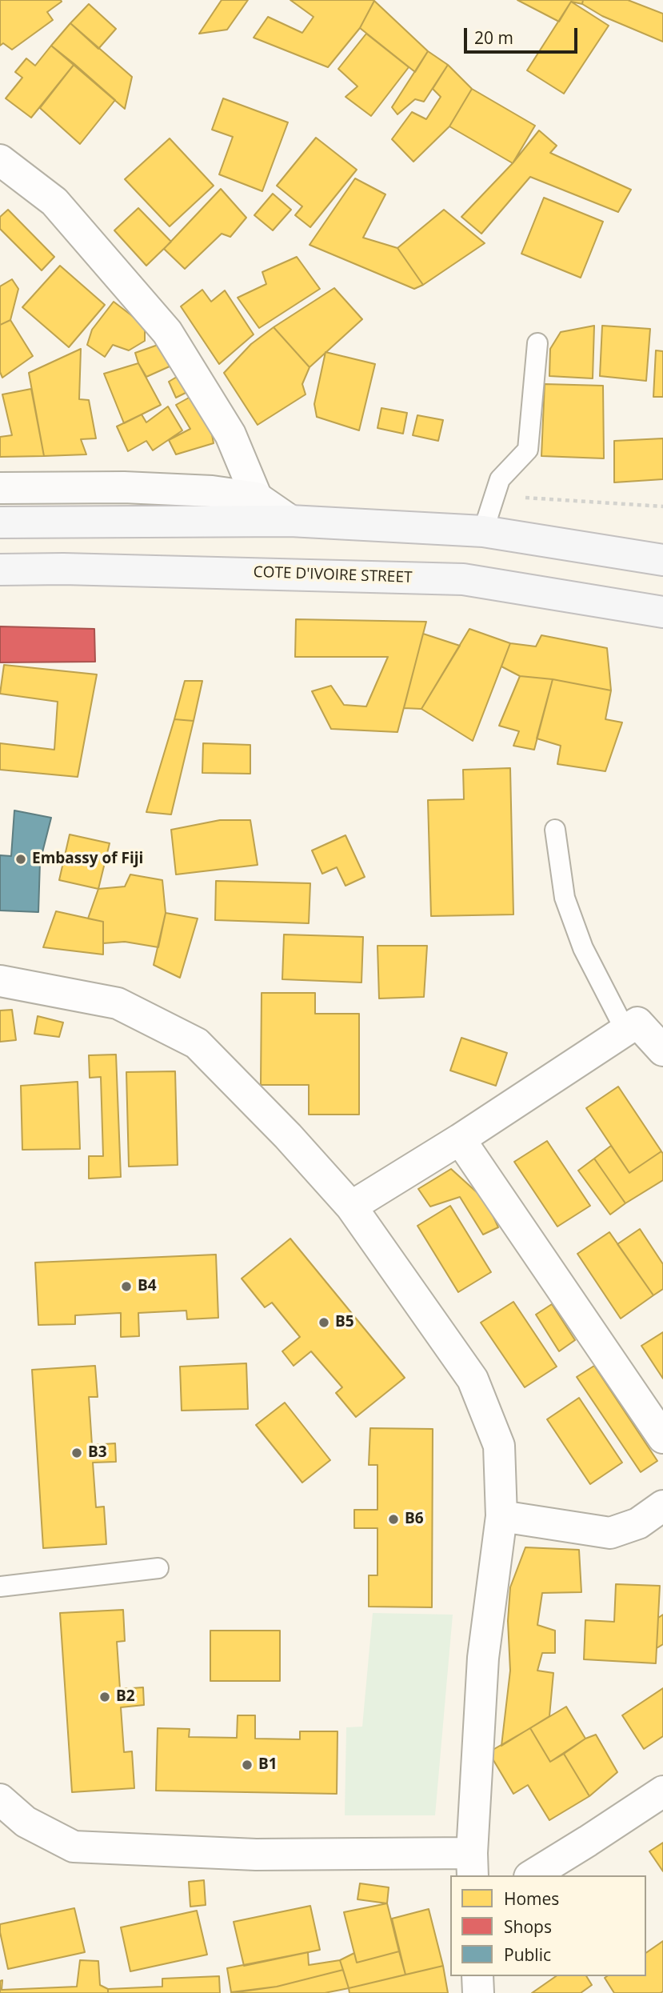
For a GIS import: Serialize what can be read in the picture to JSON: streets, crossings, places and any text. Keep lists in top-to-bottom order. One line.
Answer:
{"streets":{"main road":["COTE D'IVOIRE STREET"]},"places":["Embassy of Fiji","B4","B5","B3","B6","B2","B1"],"legend":["Homes","Shops","Public"],"scale_bar":"20 m"}
